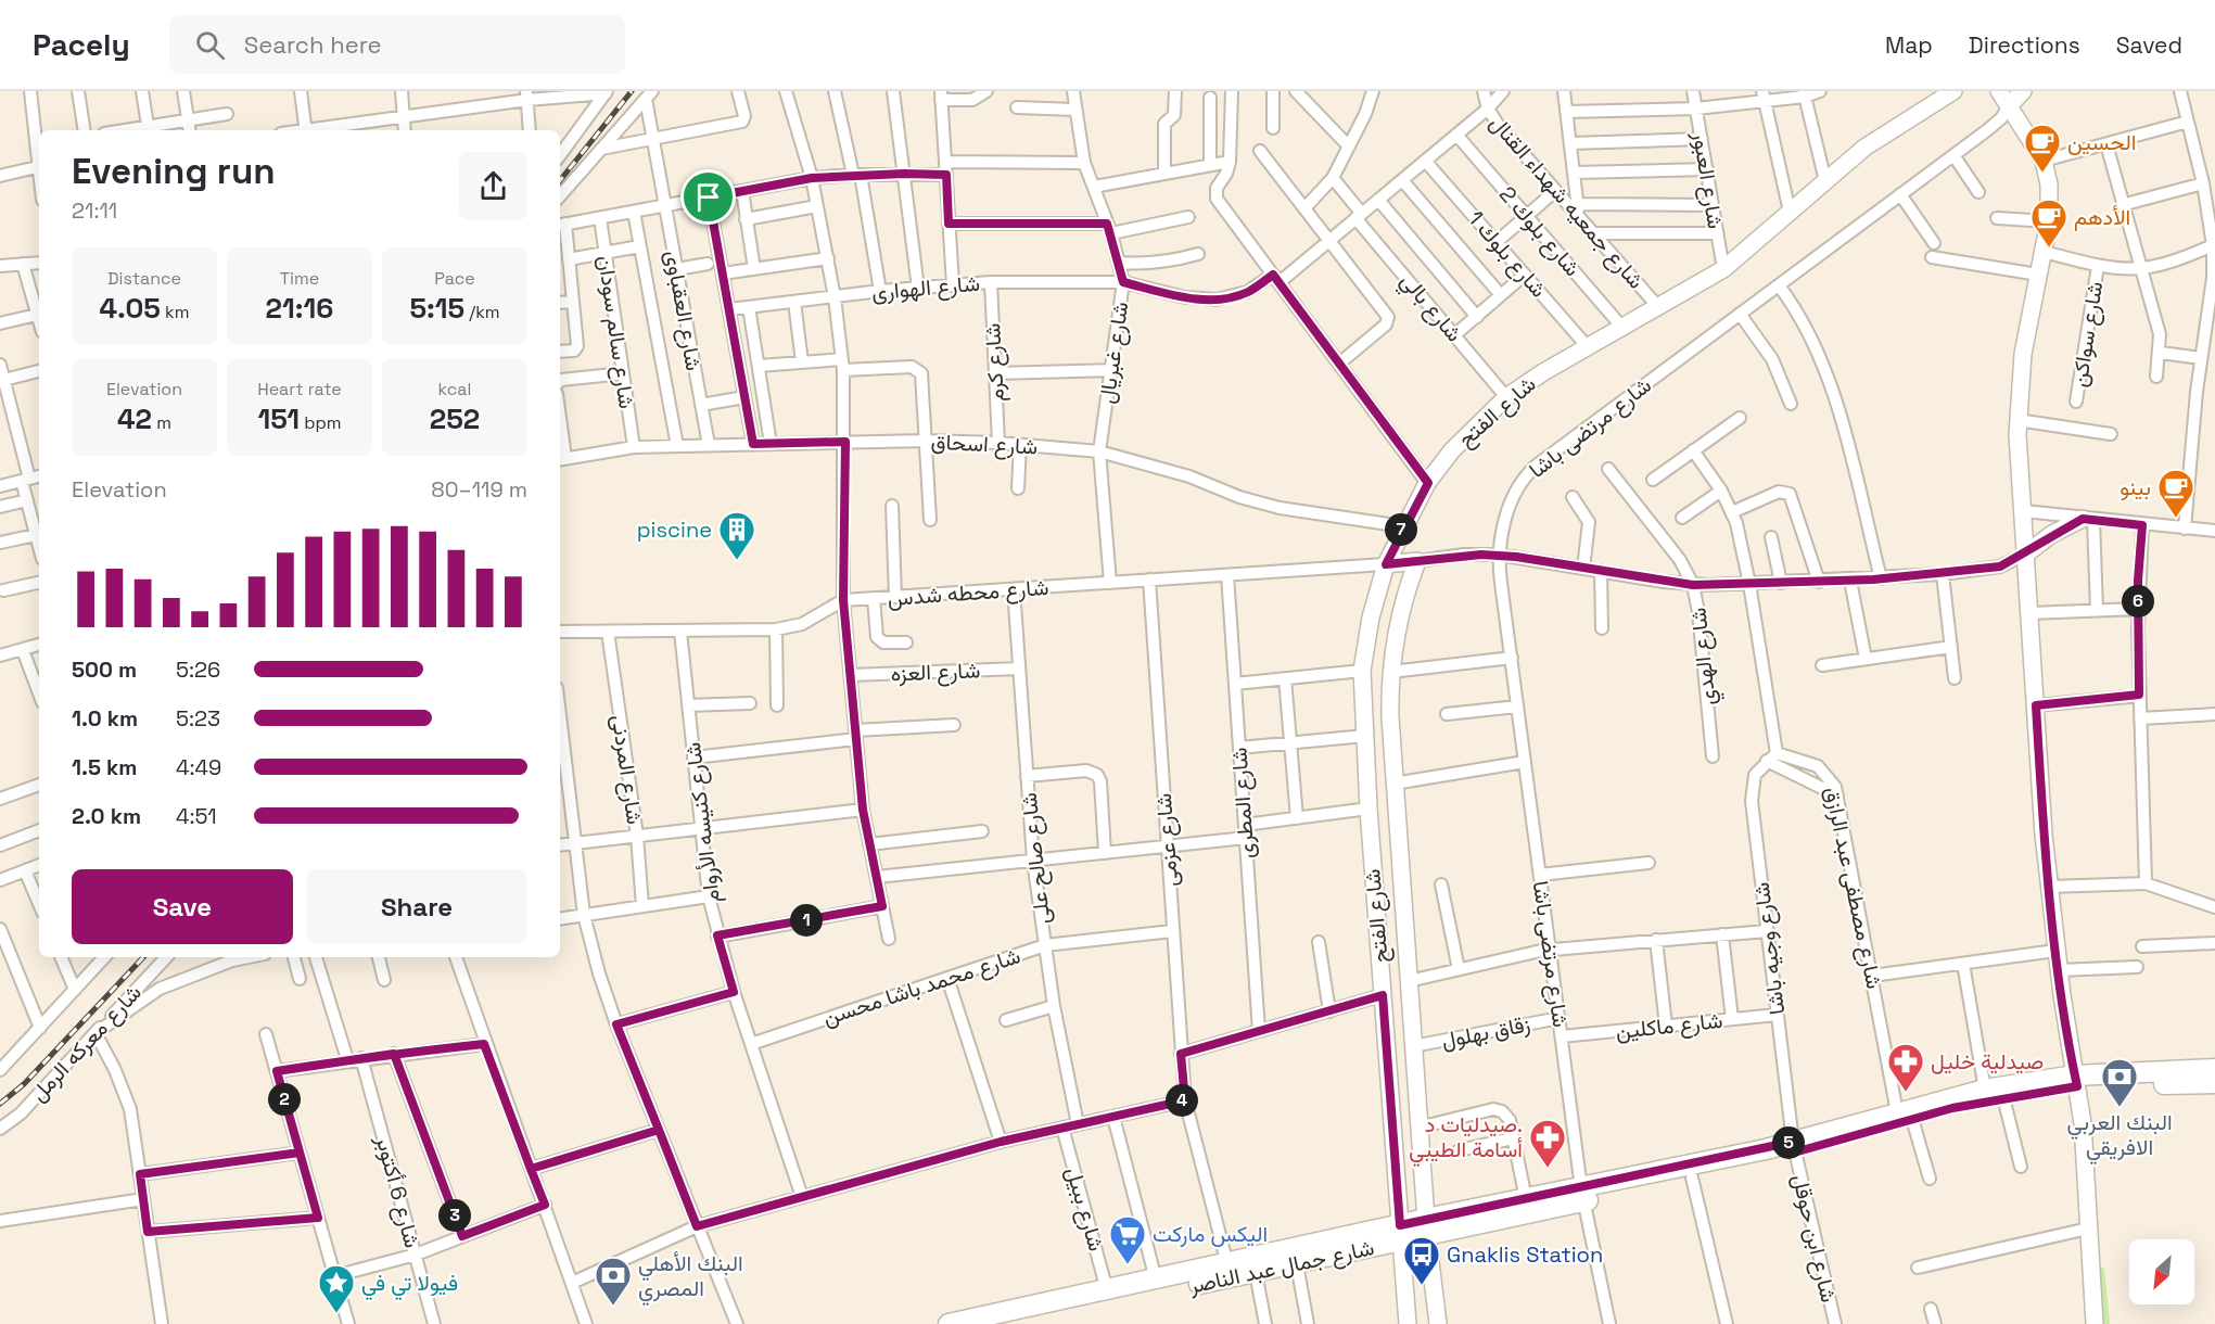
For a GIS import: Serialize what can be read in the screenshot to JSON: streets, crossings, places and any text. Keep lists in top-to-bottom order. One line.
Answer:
{"streets":{"main road":["شارع جمال عبد الناصر"],"street":["شارع العبور","شارع جمعيه شهداء القنال","شارع بلوك 2","شارع بلوك 1","شارع الهوارى","شارع بالي","شارع العقباوى","شارع سالم سودان","شارع سواكن","شارع غبريال","شارع كرم","شارع الفتح","شارع مرتضى باشا","شارع اسحاق","شارع محطه شدس","شارع الهدي","شارع العزه","شارع المردنى","شارع المطرى","شارع كنيسه الأروام","شارع عزمى","شارع صالح على","شارع مصطفى عبد الرازق","شارع وجيه باشا","شارع محمد باشا محسن","شارع ماكلين","زقاق بهلول","شارع معركه الرمل","شارع 6 أكتوبر","شارع ببيل","شارع ابن حوقل"]},"crossings":[["شارع العبور","شارع الفتح"],["شارع جمعيه شهداء القنال","شارع الهوارى"],["شارع جمعيه شهداء القنال","شارع الفتح"],["شارع بلوك 2","شارع الهوارى"],["شارع بلوك 2","شارع الفتح"],["شارع بلوك 1","شارع الهوارى"],["شارع بلوك 1","شارع الفتح"],["شارع الهوارى","شارع بالي"],["شارع الهوارى","شارع غبريال"],["شارع الهوارى","شارع كرم"],["شارع بالي","شارع الفتح"],["شارع العقباوى","شارع اسحاق"],["شارع سالم سودان","شارع اسحاق"],["شارع غبريال","شارع اسحاق"],["شارع غبريال","شارع محطه شدس"],["شارع كرم","شارع اسحاق"],["شارع الفتح","شارع اسحاق"],["شارع الفتح","شارع محطه شدس"],["شارع الفتح","زقاق بهلول"],["شارع الفتح","شارع جمال عبد الناصر"],["شارع مرتضى باشا","شارع ماكلين"],["شارع مرتضى باشا","زقاق بهلول"],["شارع مرتضى باشا","شارع جمال عبد الناصر"],["شارع محطه شدس","شارع المردنى"],["شارع محطه شدس","شارع المطرى"],["شارع محطه شدس","شارع كنيسه الأروام"],["شارع محطه شدس","شارع عزمى"],["شارع محطه شدس","شارع صالح على"],["شارع العزه","شارع صالح على"],["شارع كنيسه الأروام","شارع محمد باشا محسن"],["شارع عزمى","شارع محمد باشا محسن"],["شارع عزمى","شارع جمال عبد الناصر"],["شارع صالح على","شارع محمد باشا محسن"],["شارع مصطفى عبد الرازق","شارع وجيه باشا"],["شارع مصطفى عبد الرازق","شارع جمال عبد الناصر"],["شارع وجيه باشا","شارع ماكلين"],["شارع وجيه باشا","شارع ابن حوقل"],["شارع وجيه باشا","شارع جمال عبد الناصر"],["شارع ببيل","شارع جمال عبد الناصر"],["شارع ابن حوقل","شارع جمال عبد الناصر"]],"places":{"cafe":["الحسين","الأدهم","بينو"],"building":["piscine"],"pharmacy":["صيدلية خليل","صيدليات د. أسامة الطيبي"],"bank":["البنك العربي الافريقي","البنك الأهلي المصري"],"supermarket":["اليكس ماركت"],"bus stop":["Gnaklis Station"],"place":["فيولا تي في"]},"north":"bottom left","page":{"header":"Pacely","search":"Search here","nav":["Map","Directions","Saved"],"heading":["Evening run","21:11"],"stats":[["Distance","4.05 km"],["Time","21:16"],["Pace","5:15 /km"],["Elevation","42 m"],["Heart rate","151 bpm"],["kcal","252"]],"chart":["Elevation","80–119 m"],"pins":["7","6","1","2","4","5","3"],"list":[{"name":"500 m","note":"5:26"},{"name":"1.0 km","note":"5:23"},{"name":"1.5 km","note":"4:49"},{"name":"2.0 km","note":"4:51"}],"buttons":["Save","Share"]}}
